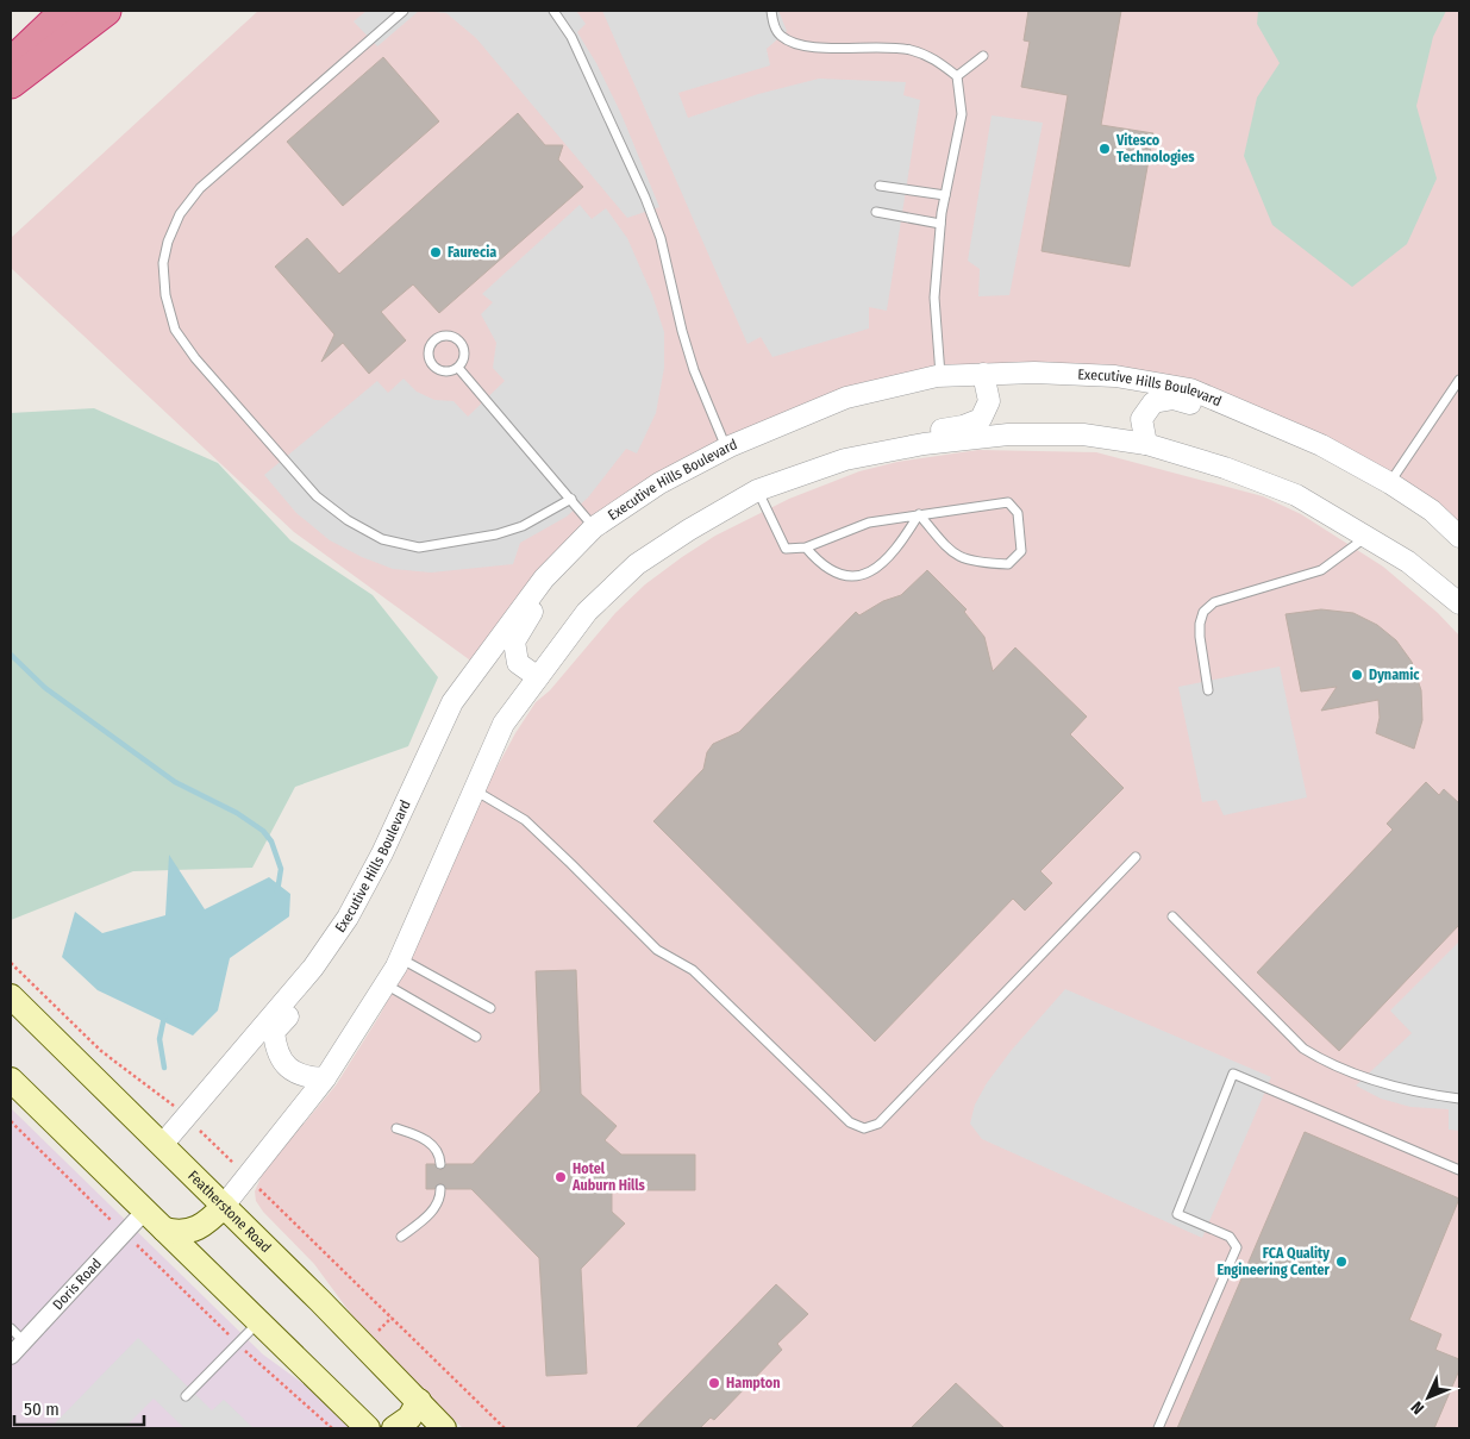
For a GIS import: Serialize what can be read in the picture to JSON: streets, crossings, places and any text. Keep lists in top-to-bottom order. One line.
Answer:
{"streets":{"main road":["Featherstone Road"],"street":["Executive Hills Boulevard","Doris Road"]},"crossings":[["Executive Hills Boulevard","Featherstone Road"]],"places":["Vitesco Technologies","Faurecia","Dynamic","Hotel Auburn Hills","FCA Quality Engineering Center","Hampton"],"scale_bar":"50 m","north":"bottom left"}
